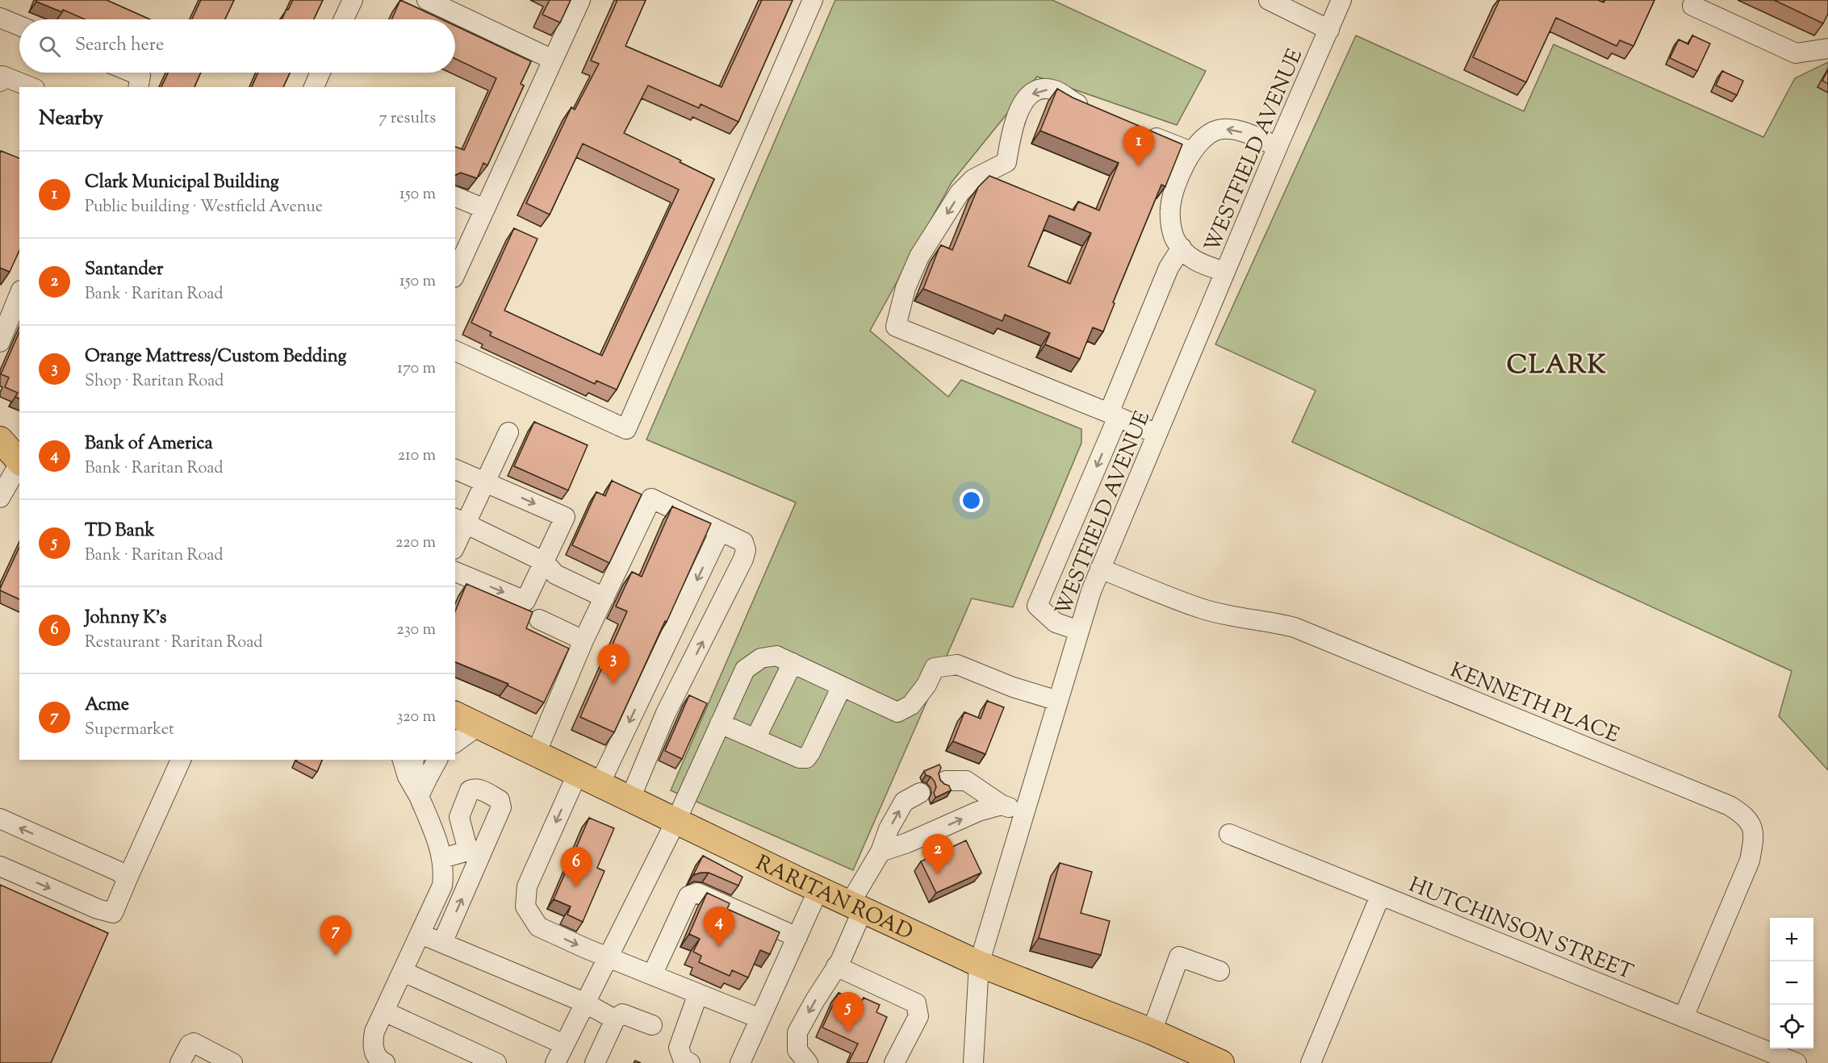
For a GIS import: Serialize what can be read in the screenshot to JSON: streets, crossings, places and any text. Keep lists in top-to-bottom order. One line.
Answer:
{"streets":{"main road":["RARITAN ROAD"],"street":["WESTFIELD AVENUE","KENNETH PLACE","HUTCHINSON STREET"]},"crossings":[["WESTFIELD AVENUE","KENNETH PLACE"],["WESTFIELD AVENUE","RARITAN ROAD"],["KENNETH PLACE","HUTCHINSON STREET"]],"districts":["CLARK"],"page":{"search":"Search here","heading":["Nearby","7 results"],"pins":["1","3","2","6","4","7","5"],"list":[{"mark":"1","name":"Clark Municipal Building","note":"Public building · Westfield Avenue","value":"150 m"},{"mark":"2","name":"Santander","note":"Bank · Raritan Road","value":"150 m"},{"mark":"3","name":"Orange Mattress/Custom Bedding","note":"Shop · Raritan Road","value":"170 m"},{"mark":"4","name":"Bank of America","note":"Bank · Raritan Road","value":"210 m"},{"mark":"5","name":"TD Bank","note":"Bank · Raritan Road","value":"220 m"},{"mark":"6","name":"Johnny K's","note":"Restaurant · Raritan Road","value":"230 m"},{"mark":"7","name":"Acme","note":"Supermarket","value":"320 m"}],"map_buttons":["+","−"]}}
